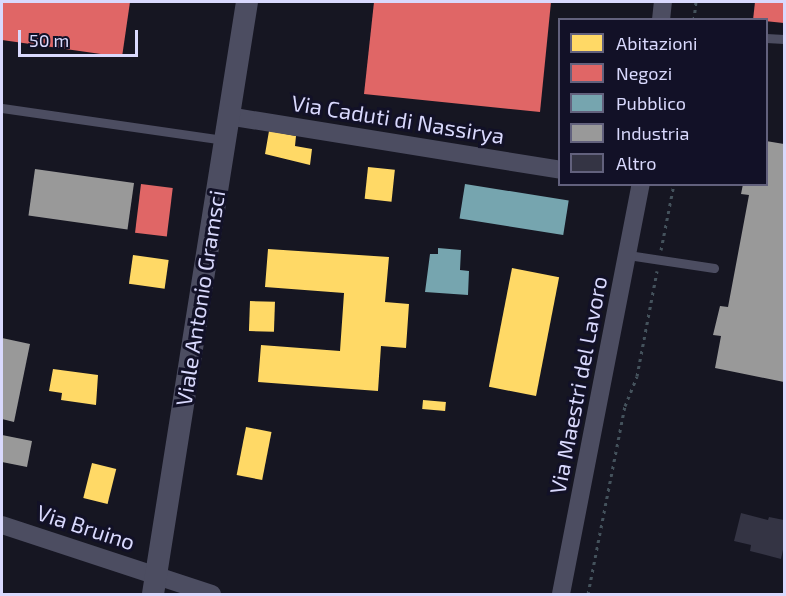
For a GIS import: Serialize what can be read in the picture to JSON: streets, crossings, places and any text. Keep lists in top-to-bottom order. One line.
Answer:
{"streets":{"street":["Via Caduti di Nassirya","Viale Antonio Gramsci","Via Maestri del Lavoro","Via Bruino"]},"crossings":[["Via Caduti di Nassirya","Viale Antonio Gramsci"],["Viale Antonio Gramsci","Via Bruino"]],"legend":["Abitazioni","Negozi","Pubblico","Industria","Altro"],"scale_bar":"50 m"}
